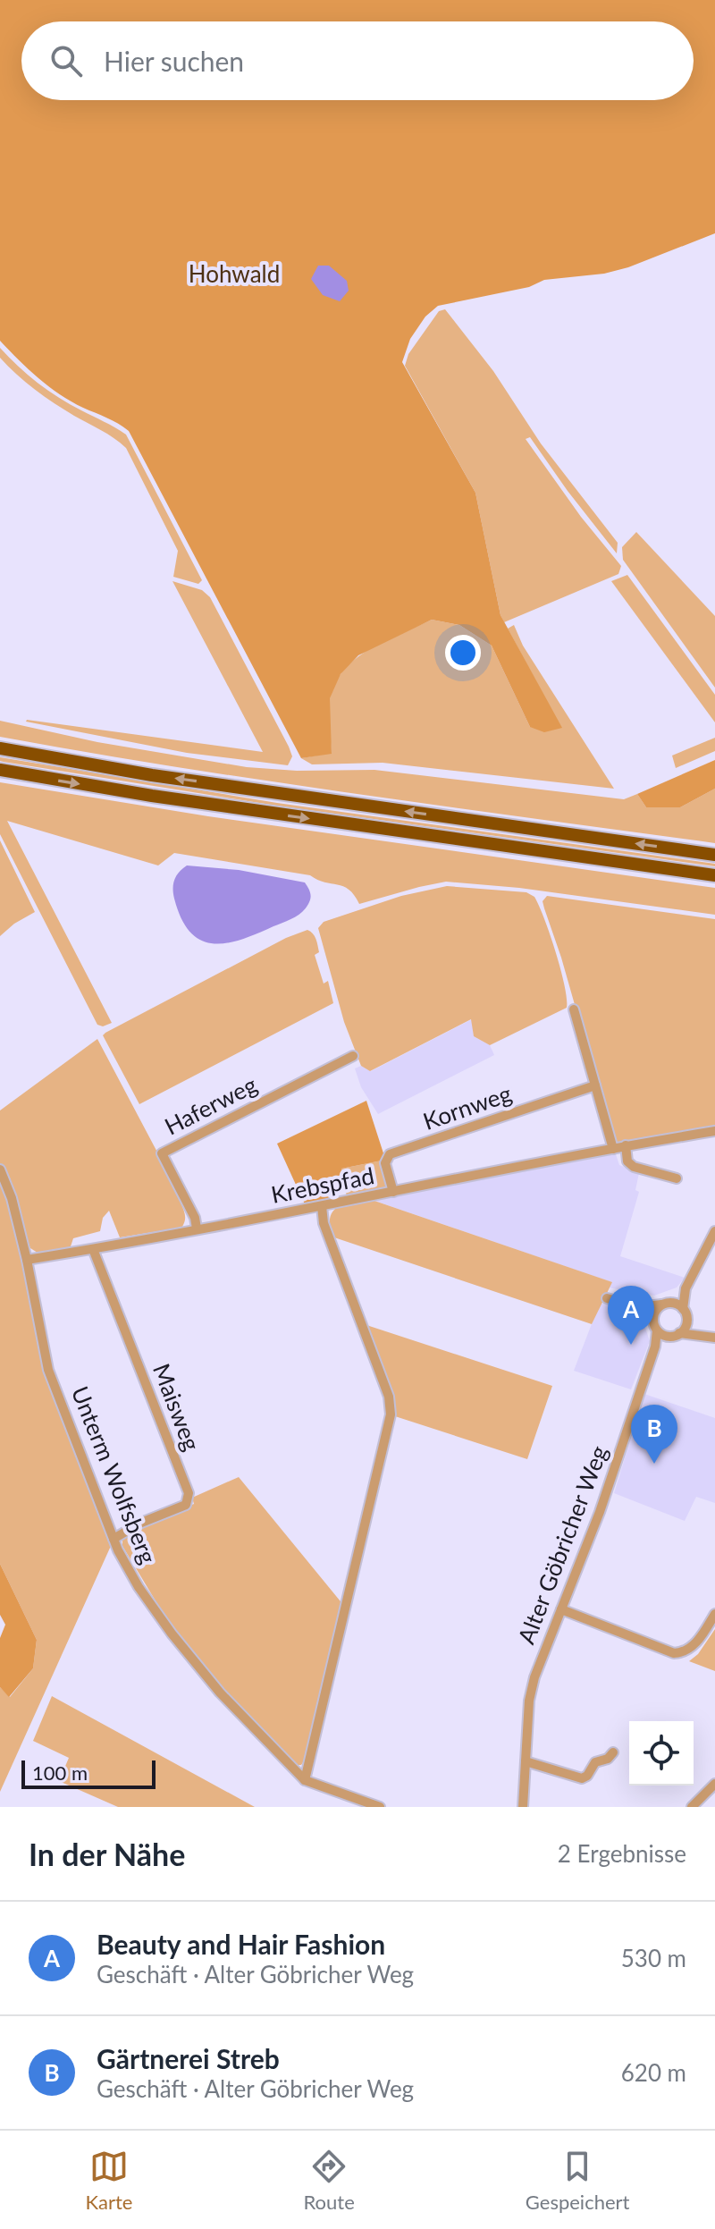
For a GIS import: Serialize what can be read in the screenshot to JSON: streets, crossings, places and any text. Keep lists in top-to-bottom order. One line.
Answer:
{"streets":{"street":["Haferweg","Kornweg","Krebspfad","Maisweg","Unterm Wolfsberg","Alter Göbricher Weg"]},"crossings":[["Haferweg","Krebspfad"],["Kornweg","Krebspfad"],["Krebspfad","Maisweg"],["Krebspfad","Unterm Wolfsberg"],["Maisweg","Unterm Wolfsberg"]],"parks":["Hohwald"],"scale_bar":"100 m","page":{"search":"Hier suchen","pins":["A","B"],"scale":"100 m","heading":["In der Nähe","2 Ergebnisse"],"list":[{"mark":"A","name":"Beauty and Hair Fashion","note":"Geschäft · Alter Göbricher Weg","value":"530 m"},{"mark":"B","name":"Gärtnerei Streb","note":"Geschäft · Alter Göbricher Weg","value":"620 m"}],"nav":["Karte","Route","Gespeichert"]}}
